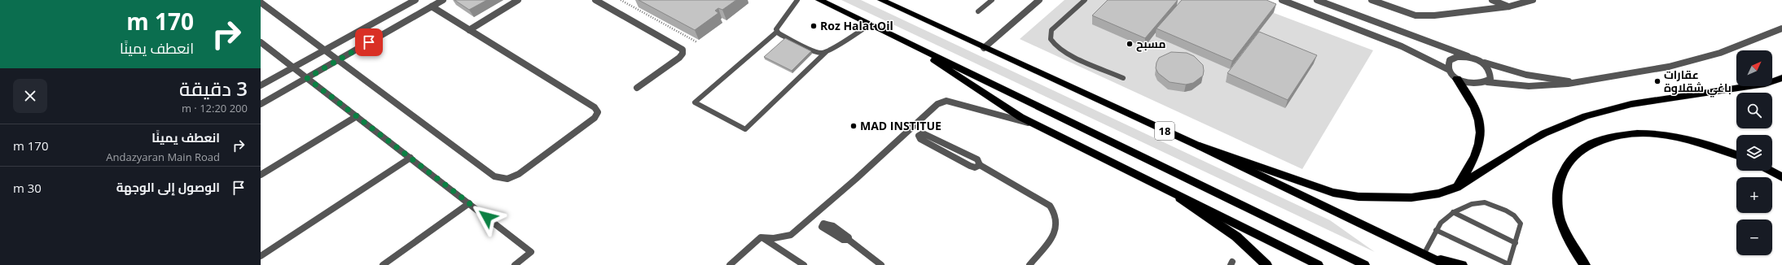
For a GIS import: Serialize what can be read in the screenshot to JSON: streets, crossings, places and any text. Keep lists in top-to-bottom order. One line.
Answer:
{"streets":{"highway":["18"]},"places":["Roz Halat Oil","مسبح","عقارات باغي شقلاوة","MAD INSTITUE"],"north":"top right","page":{"turn":["170 m","انعطف يمينًا"],"map_buttons":["+","−"],"heading":["3 دقيقة","200 m · 12:20"],"list":[{"name":"انعطف يمينًا","note":"Andazyaran Main Road","value":"170 m"},{"name":"الوصول إلى الوجهة","value":"30 m"}]}}
